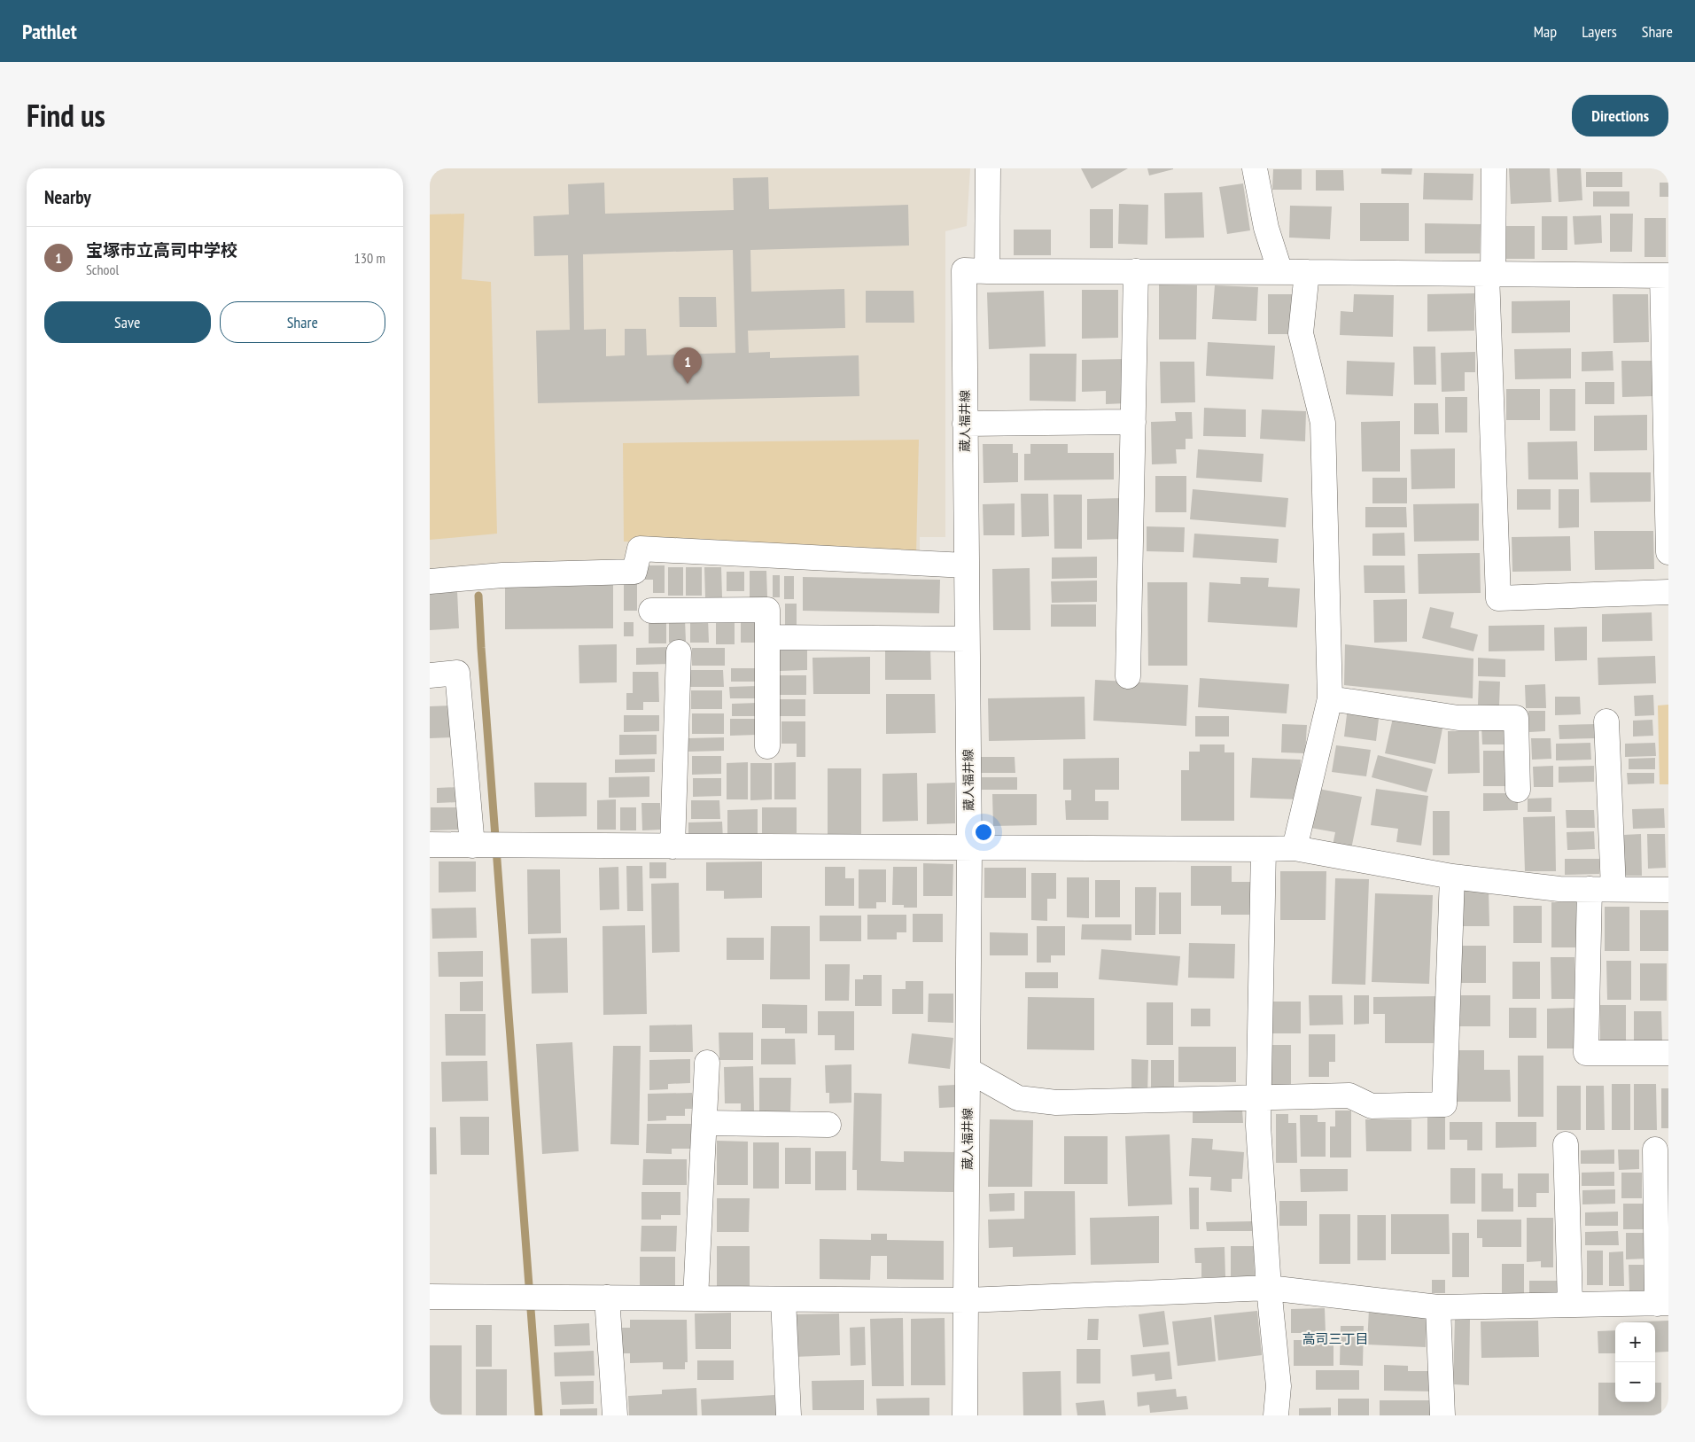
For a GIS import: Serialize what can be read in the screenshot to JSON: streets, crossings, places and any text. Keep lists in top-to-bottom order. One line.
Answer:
{"streets":{"street":["蔵人福井線"]},"districts":["高司三丁目"],"page":{"header":"Pathlet","nav":["Map","Layers","Share"],"title":"Find us","buttons":["Directions",["Save","Share"]],"heading":"Nearby","list":[{"mark":"1","name":"宝塚市立高司中学校","note":"School","value":"130 m"}],"pins":"1","map_buttons":["+","−"]}}
